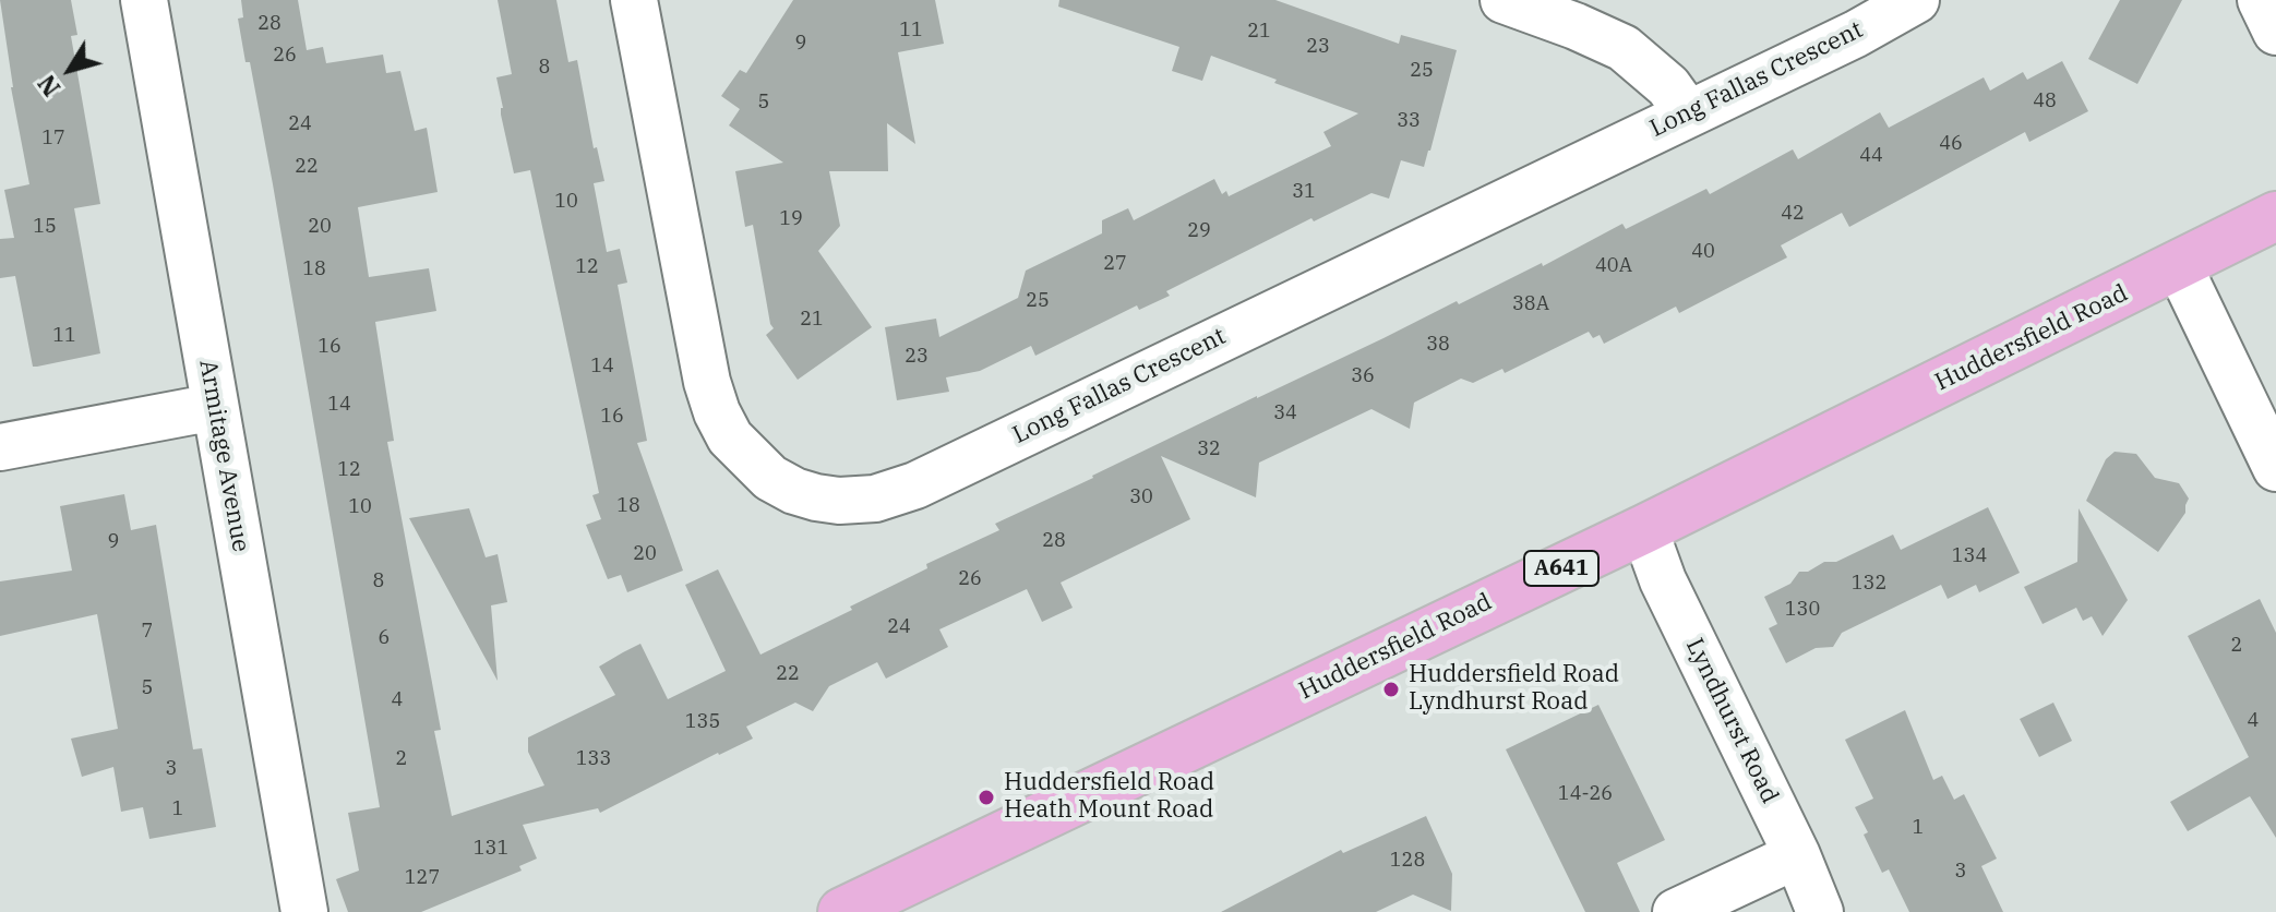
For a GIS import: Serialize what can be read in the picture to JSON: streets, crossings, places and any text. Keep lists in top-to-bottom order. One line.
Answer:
{"streets":{"main road":["Huddersfield Road","A641"],"street":["Long Fallas Crescent","Armitage Avenue","Lyndhurst Road"]},"crossings":[["Huddersfield Road","Lyndhurst Road"]],"places":["Huddersfield Road Lyndhurst Road","Huddersfield Road Heath Mount Road"],"house_numbers":["28","11","21","9","23","26","8","25","48","5","33","24","17","46","44","22","31","10","42","19","15","20","29","40","27","40A","12","18","25","38A","21","11","38","16","23","14","36","14","34","16","32","12","30","18","10","28","9","20","134","26","8","132","130","24","7","6","2","22","5","4","4","135","2","133","3","14-26","1","1","131","128","3","127"],"north":"bottom left"}
